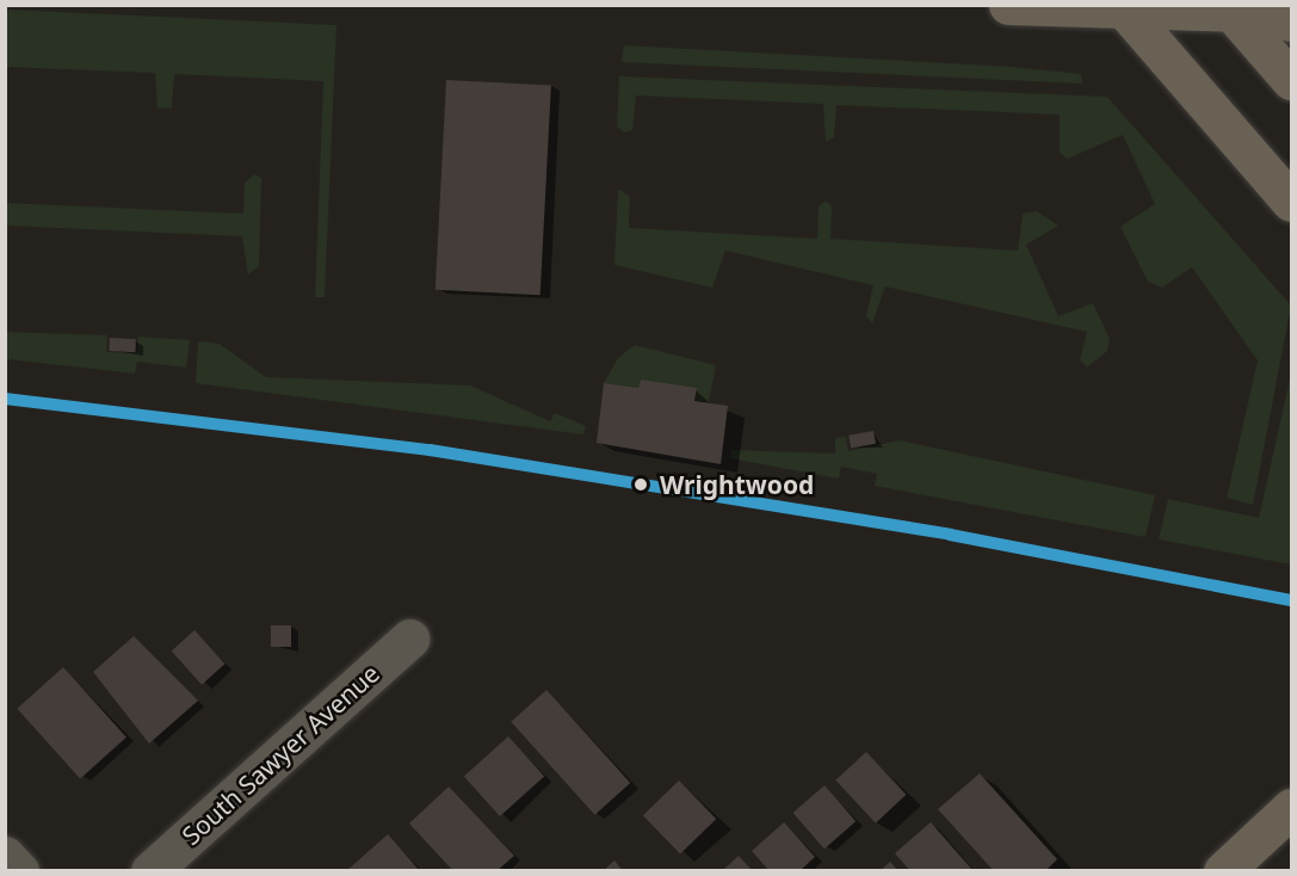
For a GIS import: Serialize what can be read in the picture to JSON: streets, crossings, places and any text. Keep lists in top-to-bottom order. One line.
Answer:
{"streets":{"street":["South Sawyer Avenue"]},"places":["Wrightwood"]}
